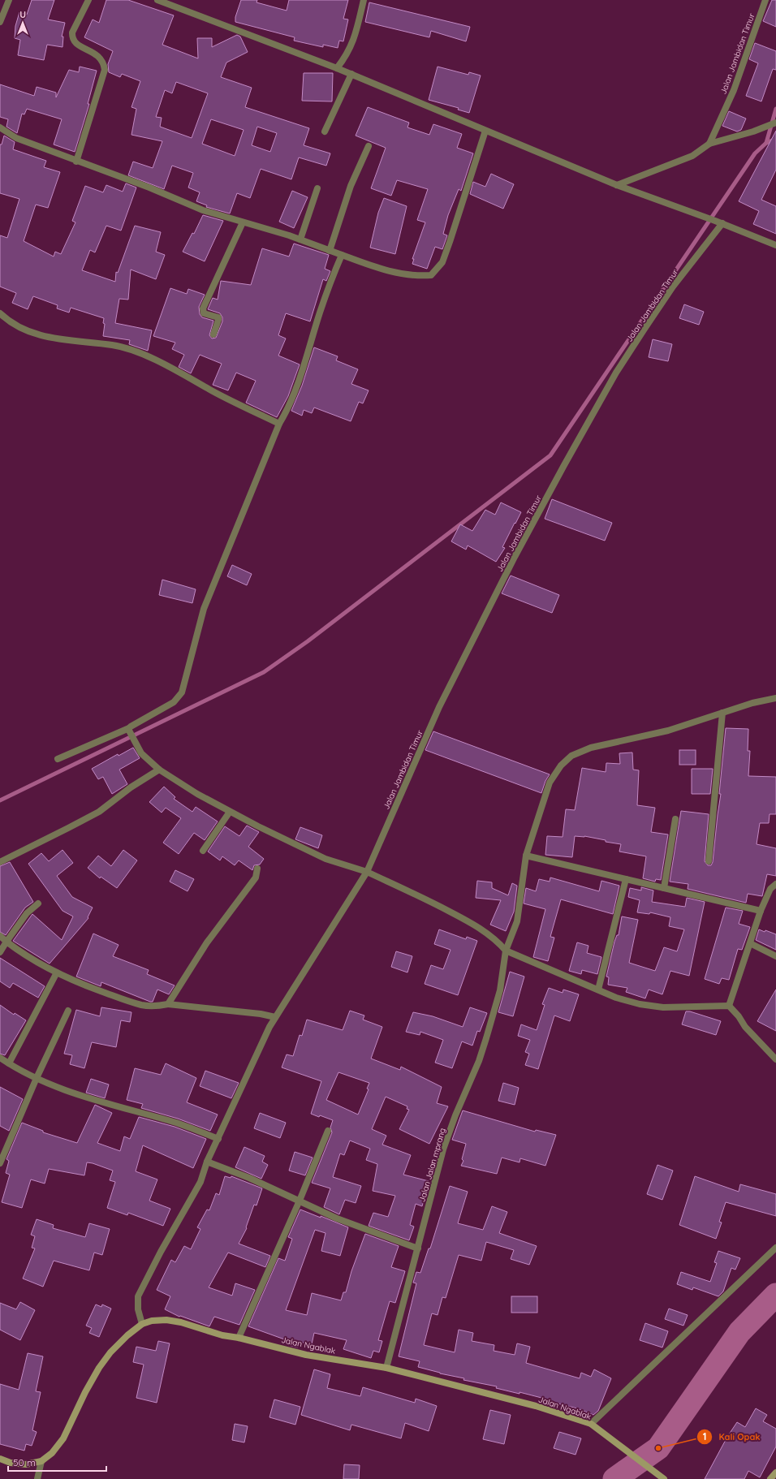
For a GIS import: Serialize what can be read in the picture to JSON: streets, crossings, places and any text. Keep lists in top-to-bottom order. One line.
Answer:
{"streets":{"street":["Jalan Jambidan Timur","Jalan Jalan mprang","Jalan Ngablak"]},"crossings":[["Jalan Jambidan Timur","Jalan Ngablak"],["Jalan Jalan mprang","Jalan Ngablak"]],"places":["Kali Opak"],"scale_bar":"50 m","north":"top"}
